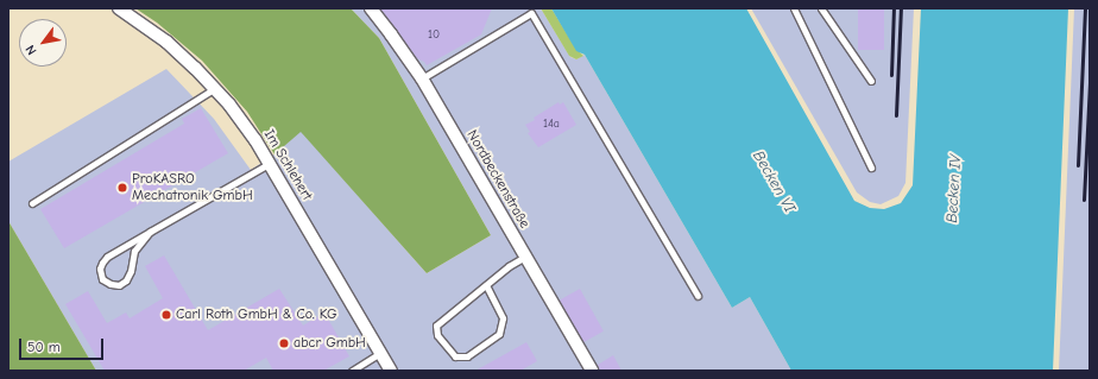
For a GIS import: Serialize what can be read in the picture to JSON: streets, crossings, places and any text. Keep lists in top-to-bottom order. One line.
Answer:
{"streets":{"street":["Im Schlehert","Nordbeckenstraße"]},"water":["Becken VI","Becken IV"],"places":["ProKASRO Mechatronik GmbH","Carl Roth GmbH & Co. KG","abcr GmbH"],"house_numbers":["10","14a"],"scale_bar":"50 m","north":"bottom left"}
